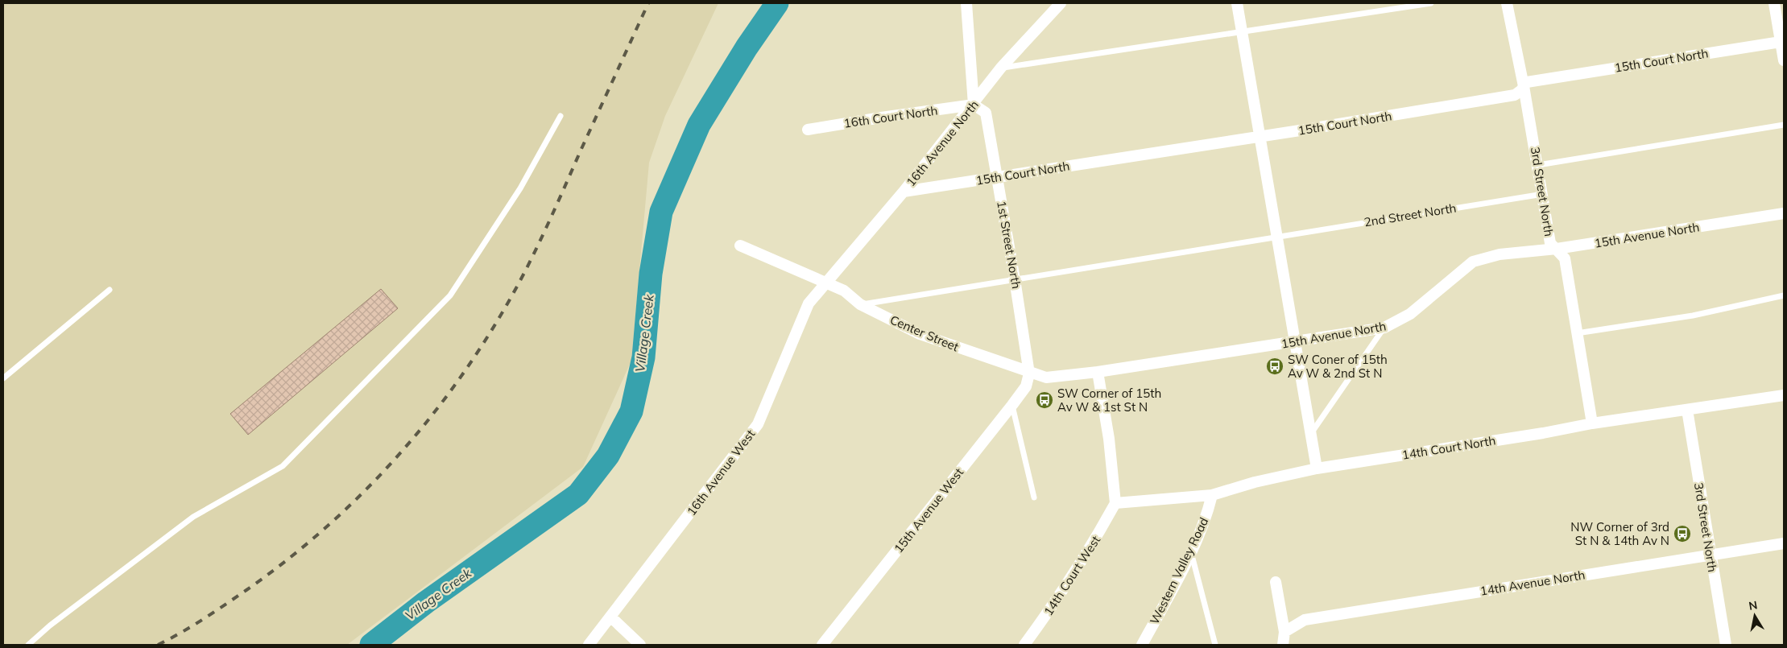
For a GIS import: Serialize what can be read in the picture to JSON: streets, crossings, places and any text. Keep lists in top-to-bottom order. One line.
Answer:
{"streets":{"street":["15th Court North","16th Court North","16th Avenue North","3rd Street North","15th Avenue North","1st Street North","Center Street","14th Court North","16th Avenue West","15th Avenue West","Western Valley Road","14th Court West","14th Avenue North"],"lane":["2nd Street North"]},"crossings":[["15th Court North","16th Avenue North"],["15th Court North","3rd Street North"],["15th Court North","1st Street North"],["16th Court North","16th Avenue North"],["16th Court North","1st Street North"],["16th Avenue North","1st Street North"],["16th Avenue North","Center Street"],["16th Avenue North","16th Avenue West"],["3rd Street North","2nd Street North"],["3rd Street North","15th Avenue North"],["3rd Street North","14th Court North"],["3rd Street North","14th Avenue North"],["2nd Street North","1st Street North"],["2nd Street North","Center Street"],["15th Avenue North","1st Street North"],["15th Avenue North","Center Street"],["15th Avenue North","15th Avenue West"],["1st Street North","Center Street"],["1st Street North","15th Avenue West"],["Center Street","16th Avenue West"],["Center Street","15th Avenue West"],["14th Court North","Western Valley Road"],["14th Court North","14th Court West"]],"water":["Village Creek"],"places":{"bus stop":["SW Coner of 15th Av W & 2nd St N","SW Corner of 15th Av W & 1st St N","NW Corner of 3rd St N & 14th Av N"]},"north":"top"}
